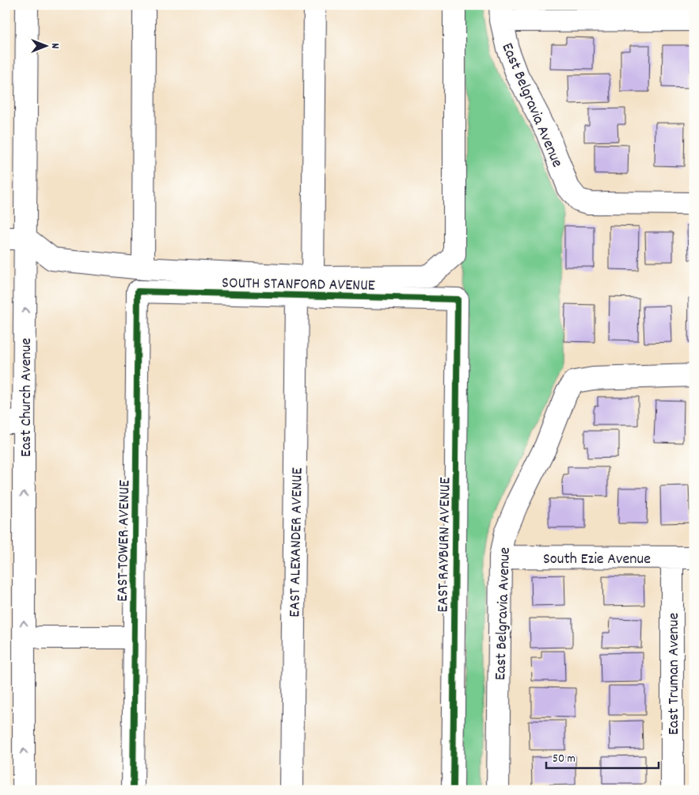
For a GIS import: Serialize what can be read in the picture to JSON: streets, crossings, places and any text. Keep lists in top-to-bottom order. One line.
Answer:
{"streets":{"street":["East Belgravia Avenue","SOUTH STANFORD AVENUE","East Church Avenue","EAST TOWER AVENUE","EAST ALEXANDER AVENUE","EAST RAYBURN AVENUE","South Ezie Avenue","East Truman Avenue"]},"crossings":[["East Belgravia Avenue","South Ezie Avenue"],["SOUTH STANFORD AVENUE","EAST TOWER AVENUE"],["SOUTH STANFORD AVENUE","EAST ALEXANDER AVENUE"],["SOUTH STANFORD AVENUE","EAST RAYBURN AVENUE"],["South Ezie Avenue","East Truman Avenue"]],"one_way":["East Church Avenue"],"scale_bar":"50 m","north":"right"}
